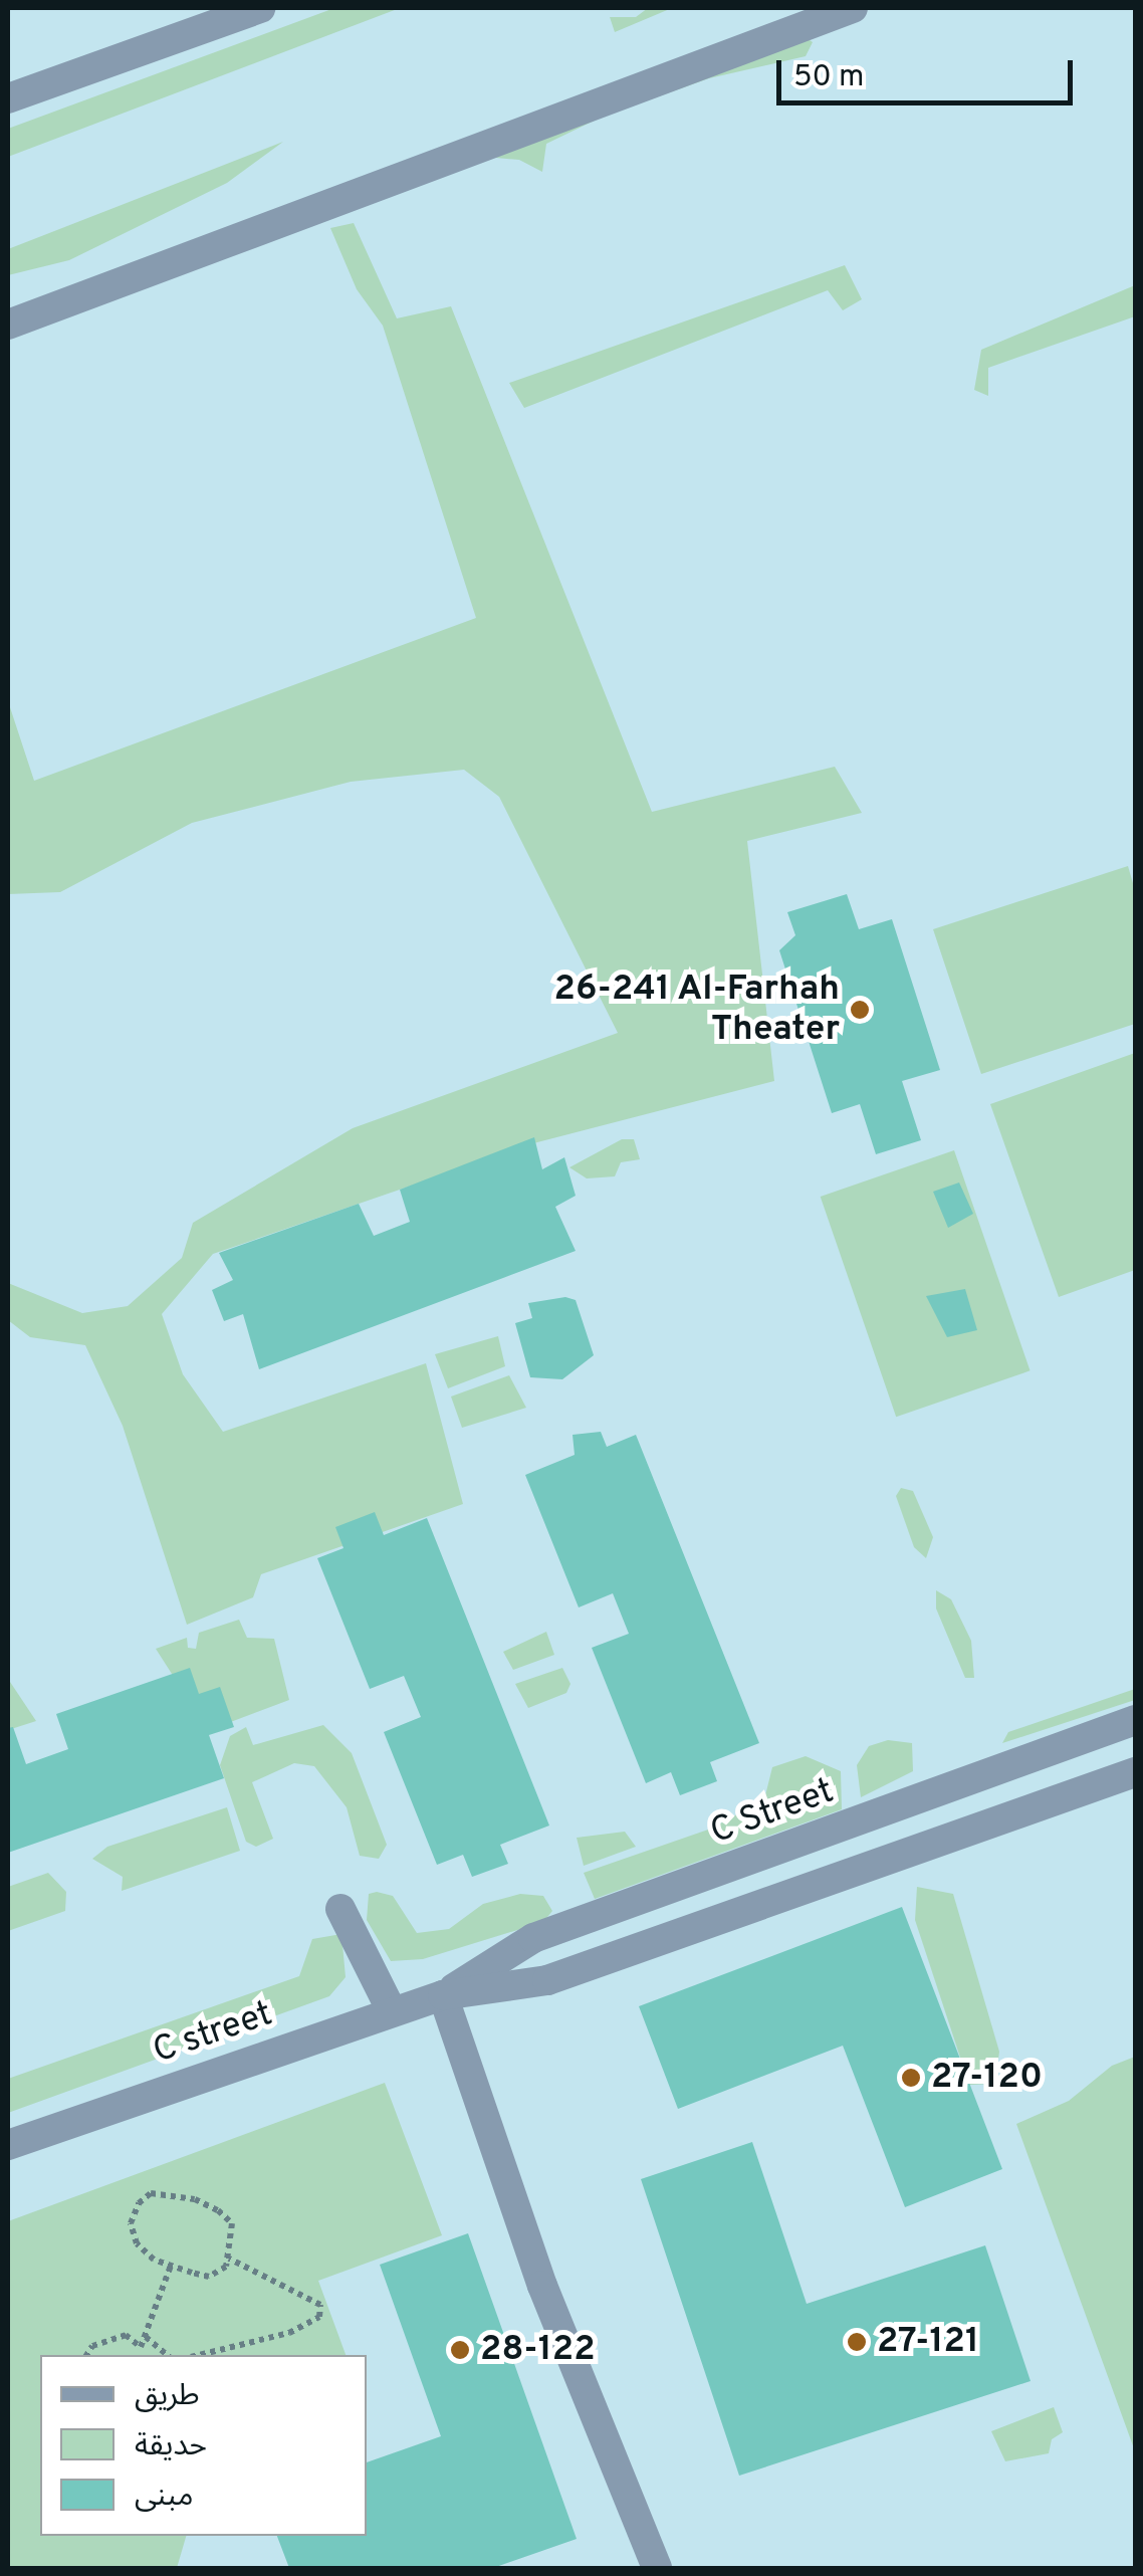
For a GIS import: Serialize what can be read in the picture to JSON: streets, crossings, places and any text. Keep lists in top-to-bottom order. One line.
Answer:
{"streets":{"street":["C Street","C street"]},"crossings":[["C Street","C street"]],"places":["26-241 Al-Farhah Theater","27-120","27-121","28-122"],"legend":["طريق","حديقة","مبنى"],"scale_bar":"50 m"}
